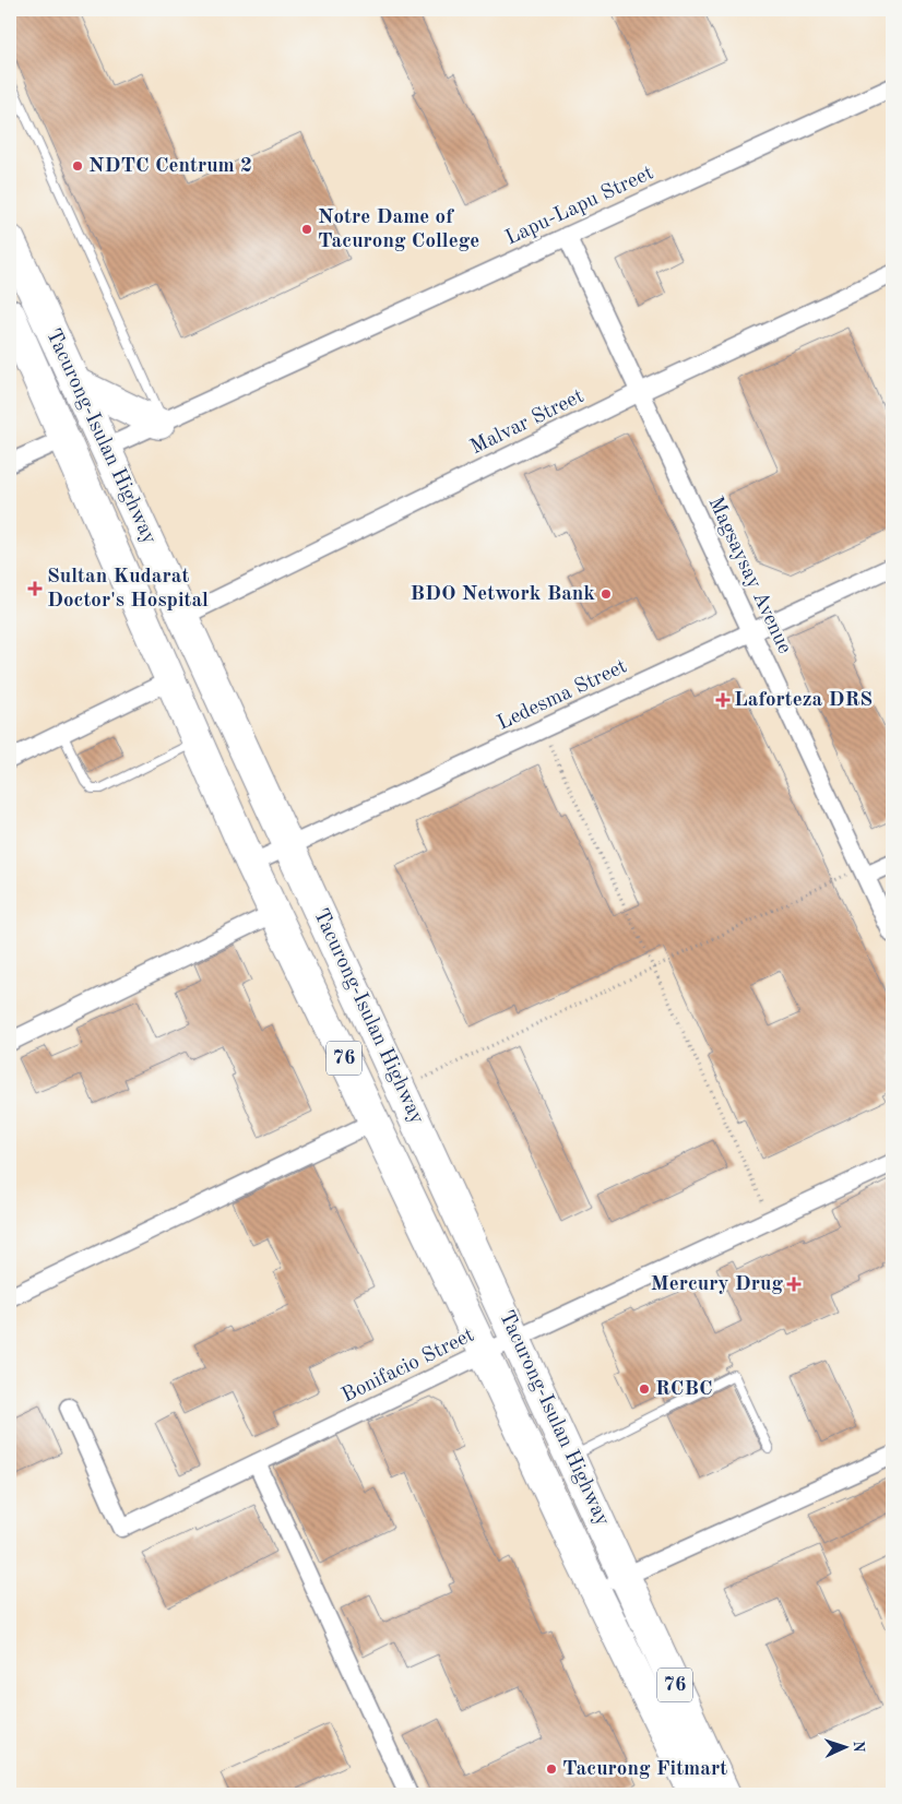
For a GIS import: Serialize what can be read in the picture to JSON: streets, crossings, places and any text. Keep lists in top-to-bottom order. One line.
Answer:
{"streets":{"highway":["Tacurong-Isulan Highway","76"],"street":["Lapu-Lapu Street","Malvar Street","Magsaysay Avenue","Ledesma Street","Bonifacio Street"]},"crossings":[["Lapu-Lapu Street","Tacurong-Isulan Highway"],["Lapu-Lapu Street","Magsaysay Avenue"],["Malvar Street","Tacurong-Isulan Highway"],["Malvar Street","Magsaysay Avenue"],["Tacurong-Isulan Highway","Ledesma Street"],["Tacurong-Isulan Highway","Bonifacio Street"],["Magsaysay Avenue","Ledesma Street"]],"places":{"other":["NDTC Centrum 2","Notre Dame of Tacurong College","BDO Network Bank","RCBC","Tacurong Fitmart"],"health":["Sultan Kudarat Doctor's Hospital","Laforteza DRS","Mercury Drug"]},"north":"right"}
